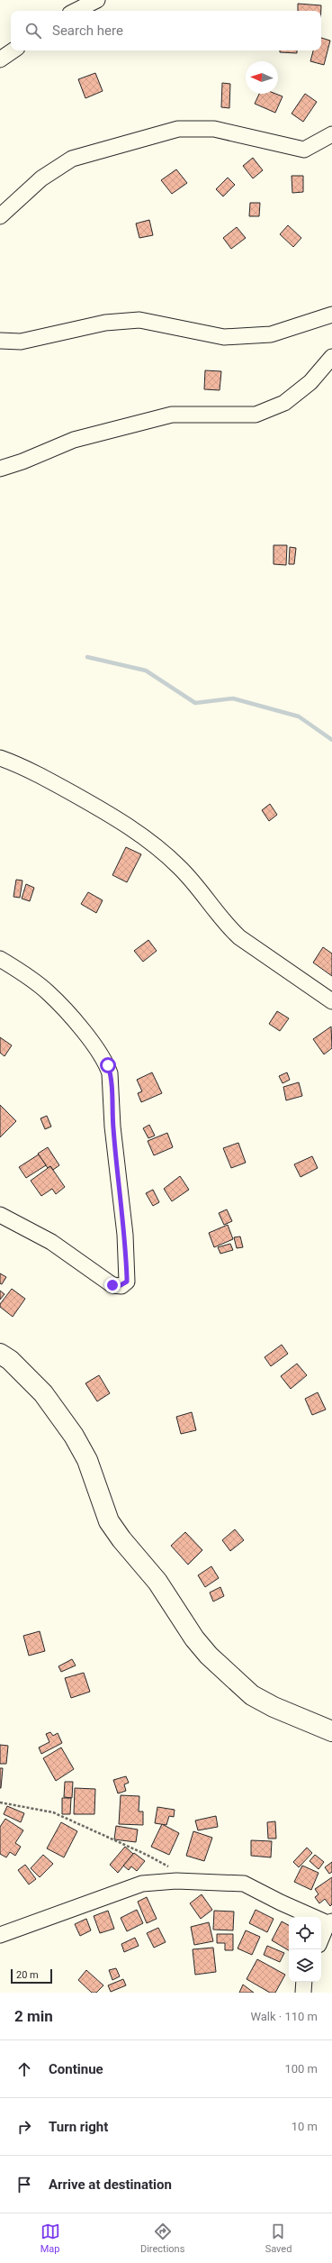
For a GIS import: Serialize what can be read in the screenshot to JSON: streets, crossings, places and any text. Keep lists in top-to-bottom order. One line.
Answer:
{"scale_bar":"20 m","north":"left","page":{"search":"Search here","scale":"20 m","heading":["2 min","Walk · 110 m"],"list":[["Continue","100 m"],["Turn right","10 m"],"Arrive at destination"],"nav":["Map","Directions","Saved"]}}
